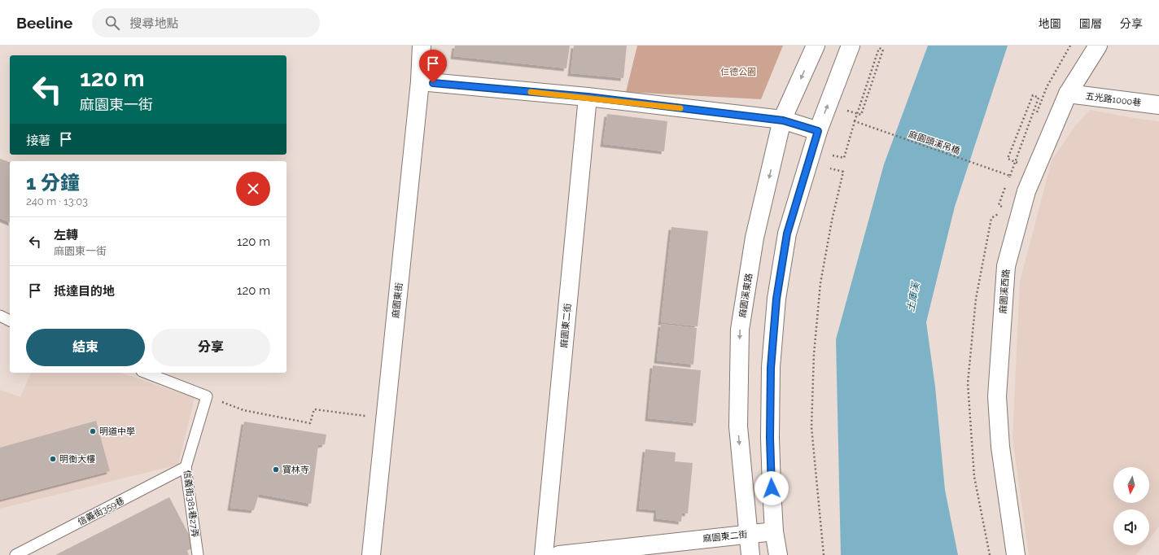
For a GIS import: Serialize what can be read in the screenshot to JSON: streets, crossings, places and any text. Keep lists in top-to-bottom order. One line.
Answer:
{"streets":{"street":["五光路1000巷","麻園溪西路","麻園溪東路","麻園東街","麻園東二街"],"lane":["信義街381巷27弄","信義街359巷"],"path":["麻園頭溪吊橋"]},"crossings":[["五光路1000巷","麻園溪西路"],["麻園溪東路","麻園東二街"],["信義街381巷27弄","信義街359巷"]],"water":["土庫溪"],"parks":["仁德公園"],"places":["明道中學","明衡大樓","寶林寺"],"north":"bottom","page":{"header":"Beeline","search":"搜尋地點","nav":["地圖","圖層","分享"],"turn":["120 m","麻園東一街"],"then":"接著","heading":["1 分鐘","240 m · 13:03"],"list":[{"name":"左轉","note":"麻園東一街","value":"120 m"},{"name":"抵達目的地","value":"120 m"}],"buttons":["結束","分享"]}}
